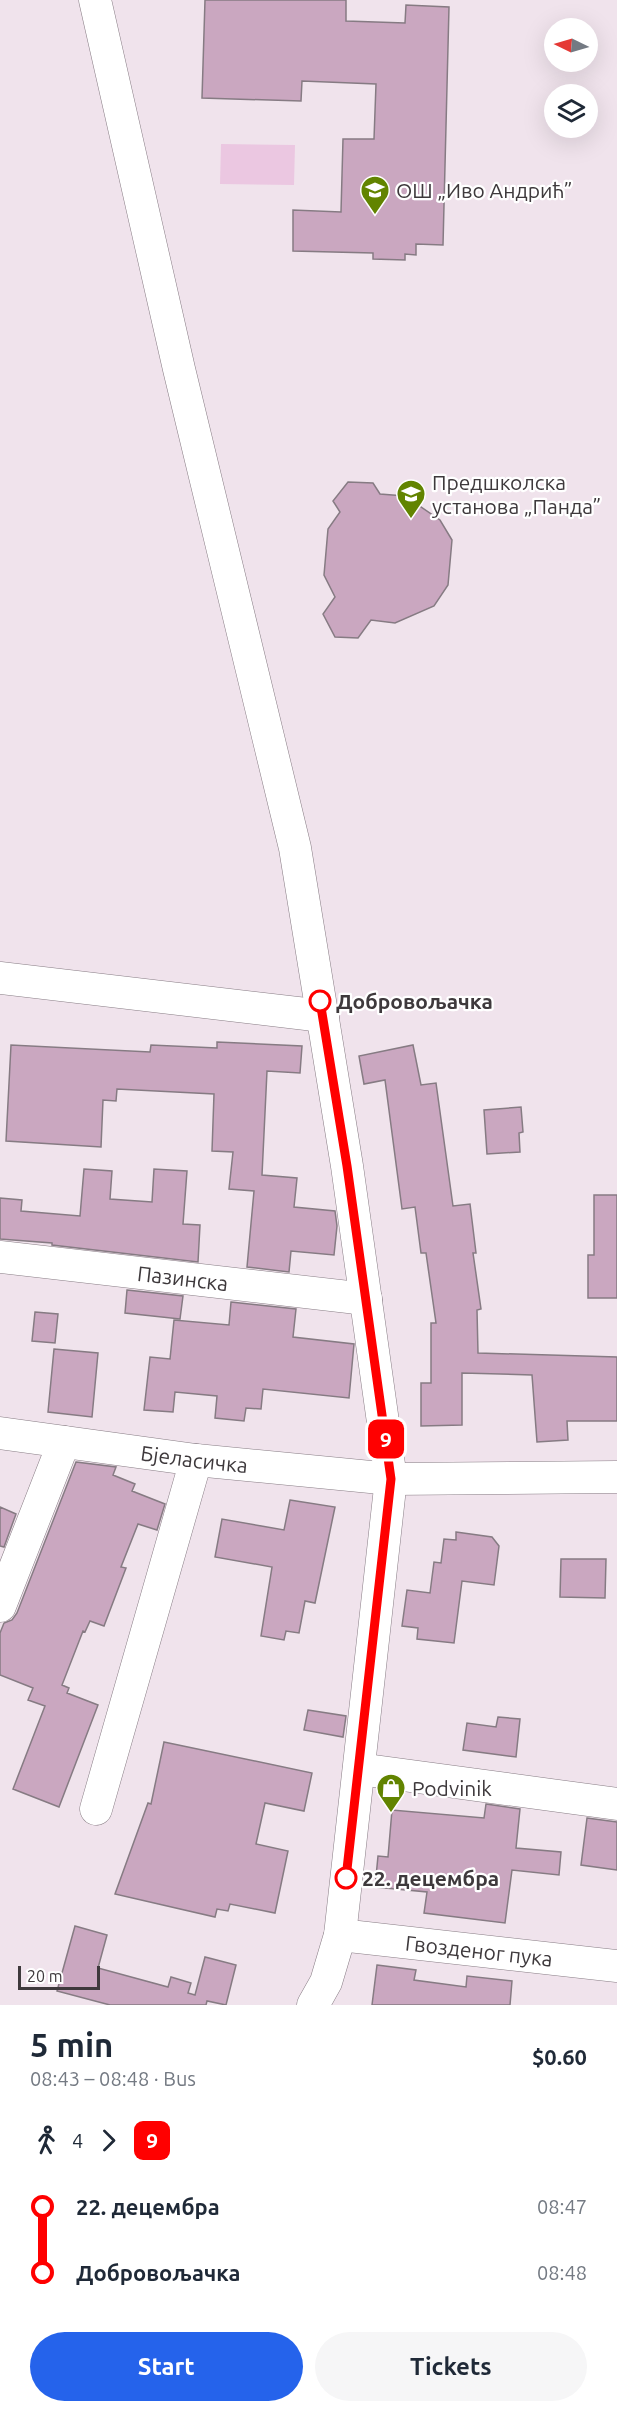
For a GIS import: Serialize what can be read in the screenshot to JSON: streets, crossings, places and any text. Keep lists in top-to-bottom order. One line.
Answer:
{"streets":{"street":["Пазинска","Бјеласичка","Гвозденог пука"]},"places":{"school or university":["ОШ „Иво Андрић”","Предшколска установа „Панда”"],"other":["Добровољачка","22. децембра"],"shop":["Podvinik"]},"lines":["bus line 9"],"scale_bar":"20 m","north":"left","page":{"on_map":"9","scale":"20 m","heading":["5 min","08:43 – 08:48 · Bus","$0.60"],"legs":["4","9"],"list":[{"name":"22. децембра","value":"08:47"},{"name":"Добровољачка","value":"08:48"}],"buttons":["Start","Tickets"]}}
